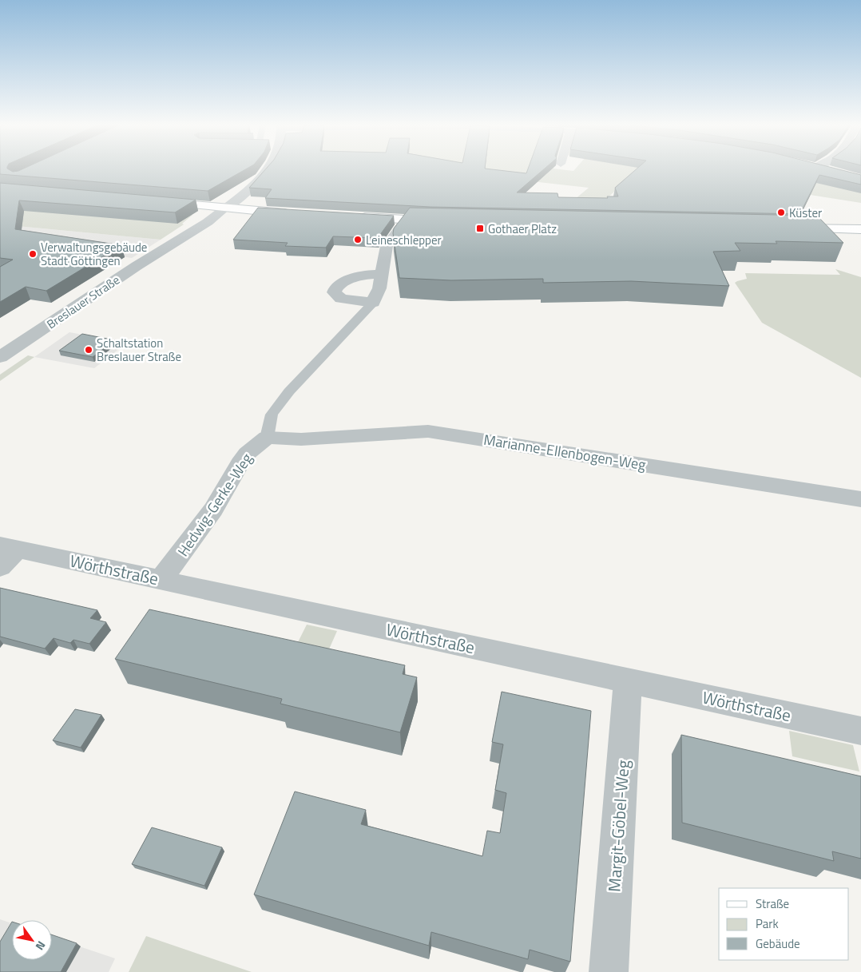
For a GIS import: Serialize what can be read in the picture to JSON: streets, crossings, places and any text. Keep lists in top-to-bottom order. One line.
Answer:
{"streets":{"street":["Breslauer Straße","Marianne-Ellenbogen-Weg","Hedwig-Gerke-Weg","Wörthstraße","Margit-Göbel-Weg"]},"crossings":[["Marianne-Ellenbogen-Weg","Hedwig-Gerke-Weg"],["Hedwig-Gerke-Weg","Wörthstraße"],["Wörthstraße","Margit-Göbel-Weg"]],"places":{"other":["Küster","Leineschlepper","Verwaltungsgebäude Stadt Göttingen","Schaltstation Breslauer Straße"],"transit":["Gothaer Platz"]},"legend":["Straße","Park","Gebäude"],"north":"bottom right"}
